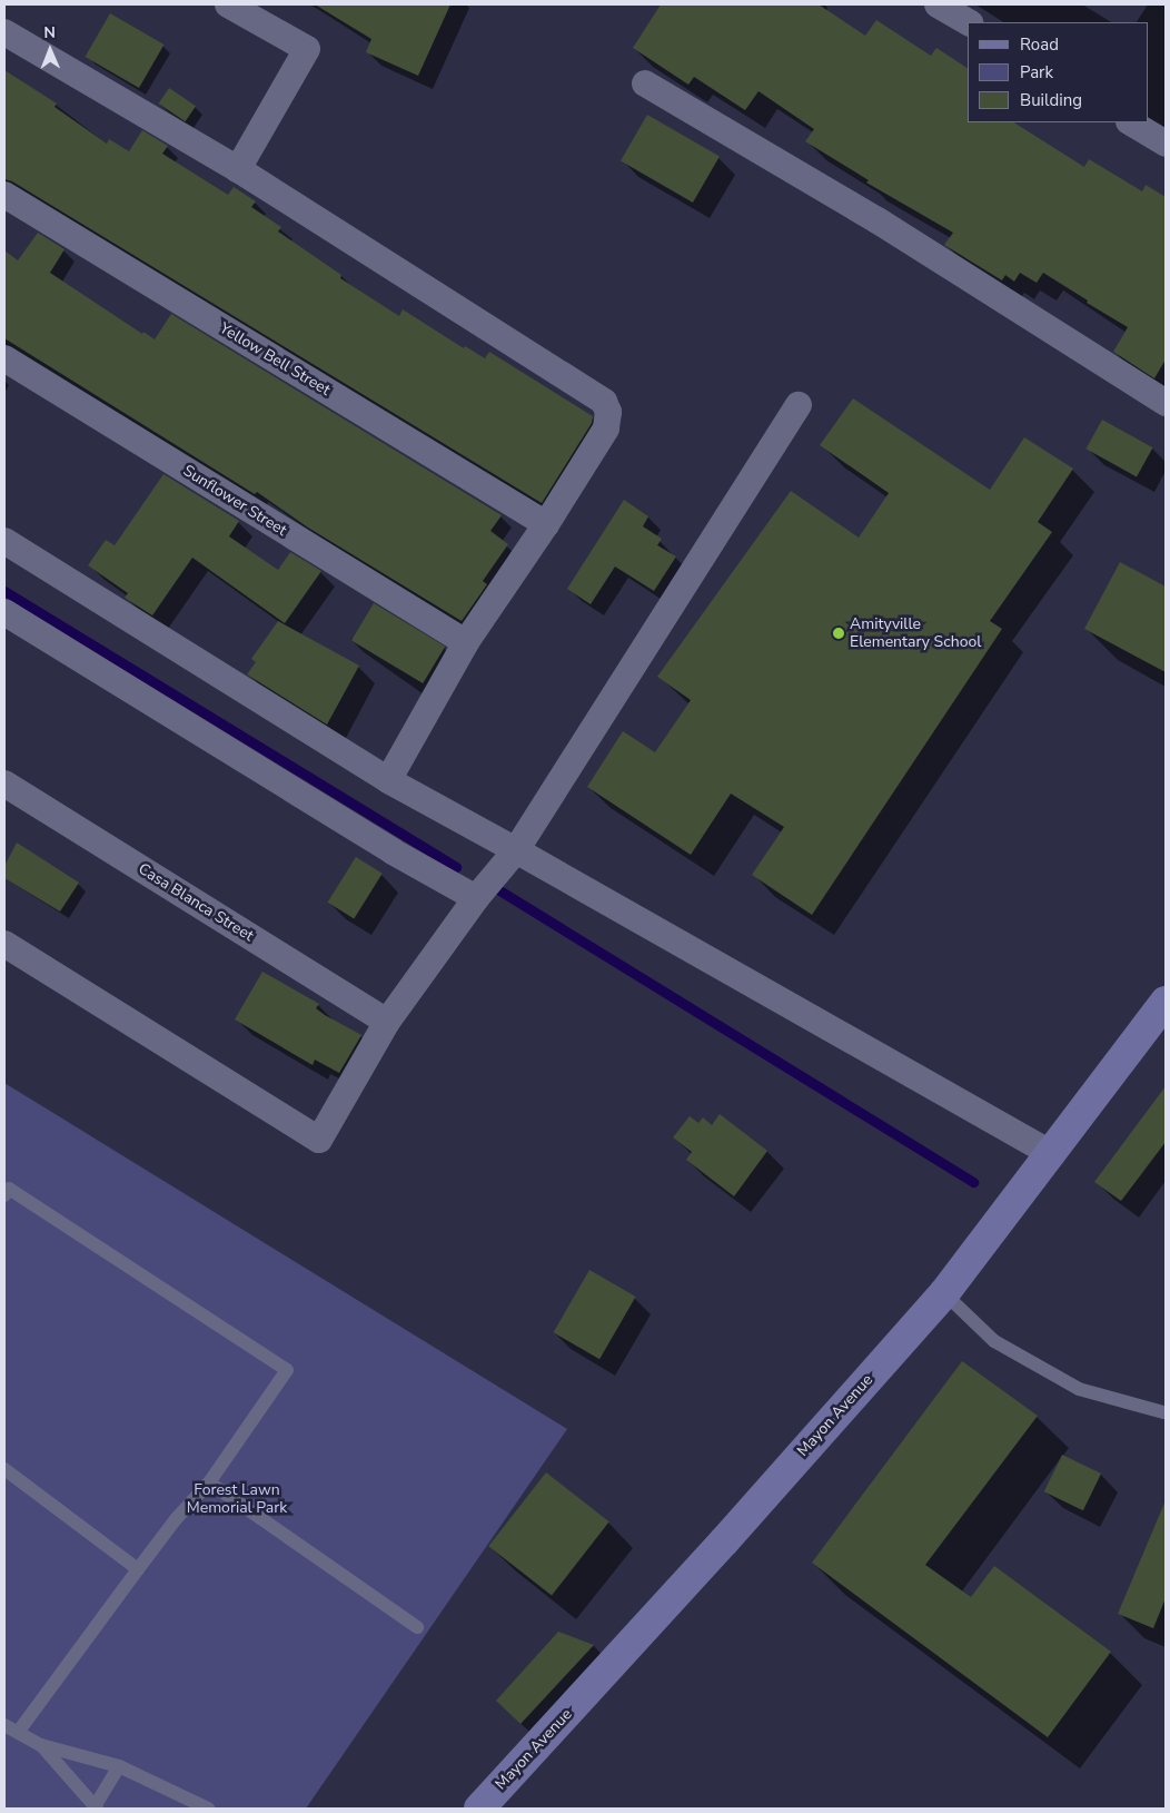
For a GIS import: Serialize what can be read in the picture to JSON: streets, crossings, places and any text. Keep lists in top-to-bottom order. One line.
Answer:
{"streets":{"main road":["Mayon Avenue"],"street":["Yellow Bell Street","Sunflower Street","Casa Blanca Street"]},"parks":["Forest Lawn Memorial Park"],"places":["Amityville Elementary School"],"legend":["Road","Park","Building"],"north":"top"}
